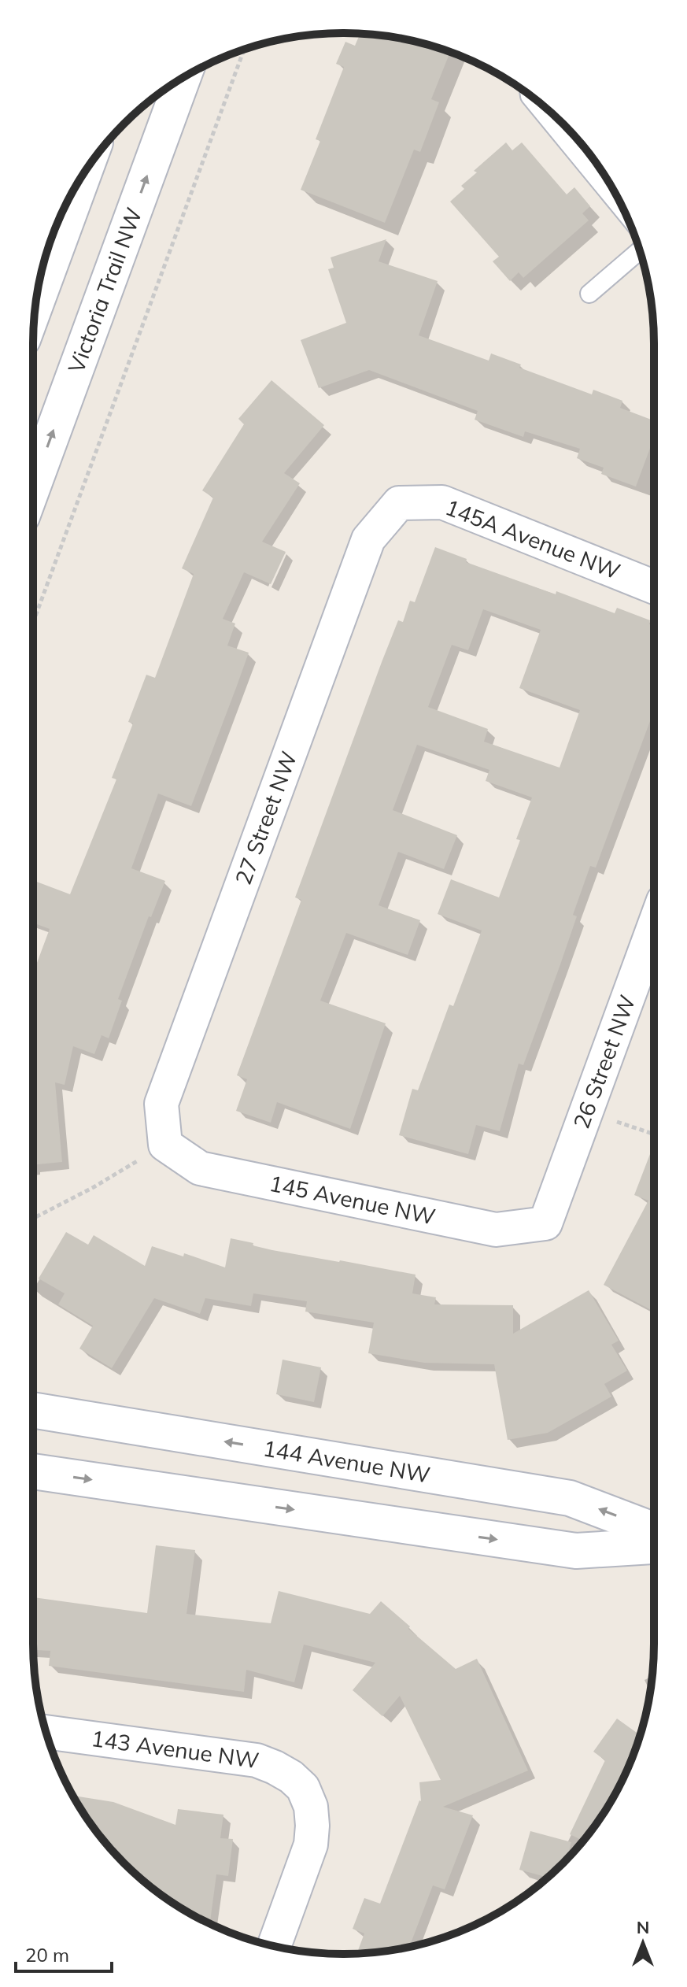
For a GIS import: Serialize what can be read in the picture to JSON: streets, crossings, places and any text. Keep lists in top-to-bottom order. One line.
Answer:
{"streets":{"street":["Victoria Trail NW","145A Avenue NW","27 Street NW","26 Street NW","145 Avenue NW","144 Avenue NW","143 Avenue NW"]},"crossings":[["145A Avenue NW","27 Street NW"],["27 Street NW","145 Avenue NW"],["26 Street NW","145 Avenue NW"]],"scale_bar":"20 m","north":"top"}
